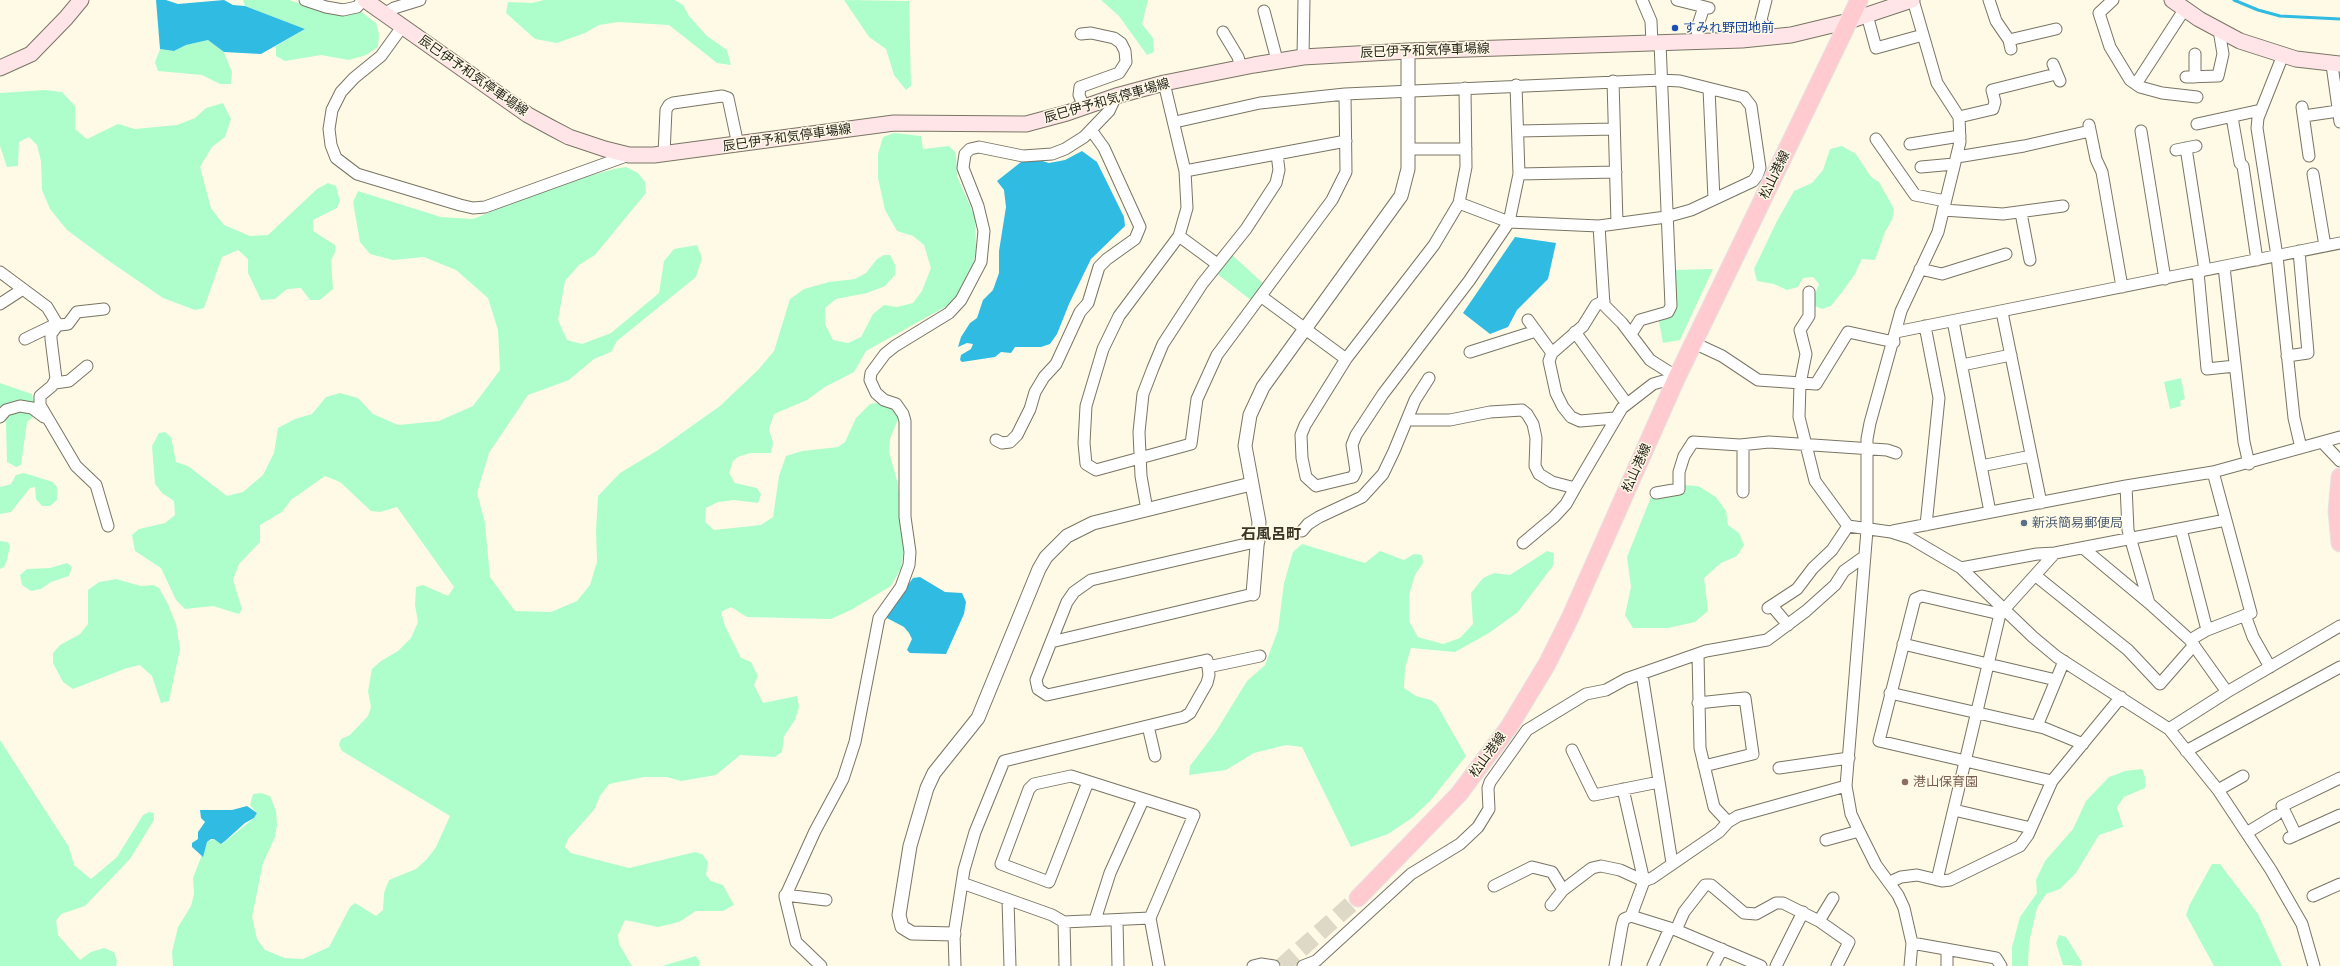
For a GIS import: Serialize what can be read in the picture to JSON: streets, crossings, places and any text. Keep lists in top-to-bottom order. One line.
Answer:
{"streets":{"main road":["辰巳伊予和気停車場線","松山港線"]},"crossings":[["辰巳伊予和気停車場線","松山港線"]],"districts":["石風呂町"],"places":["すみれ野団地前","新浜簡易郵便局","港山保育園"]}
